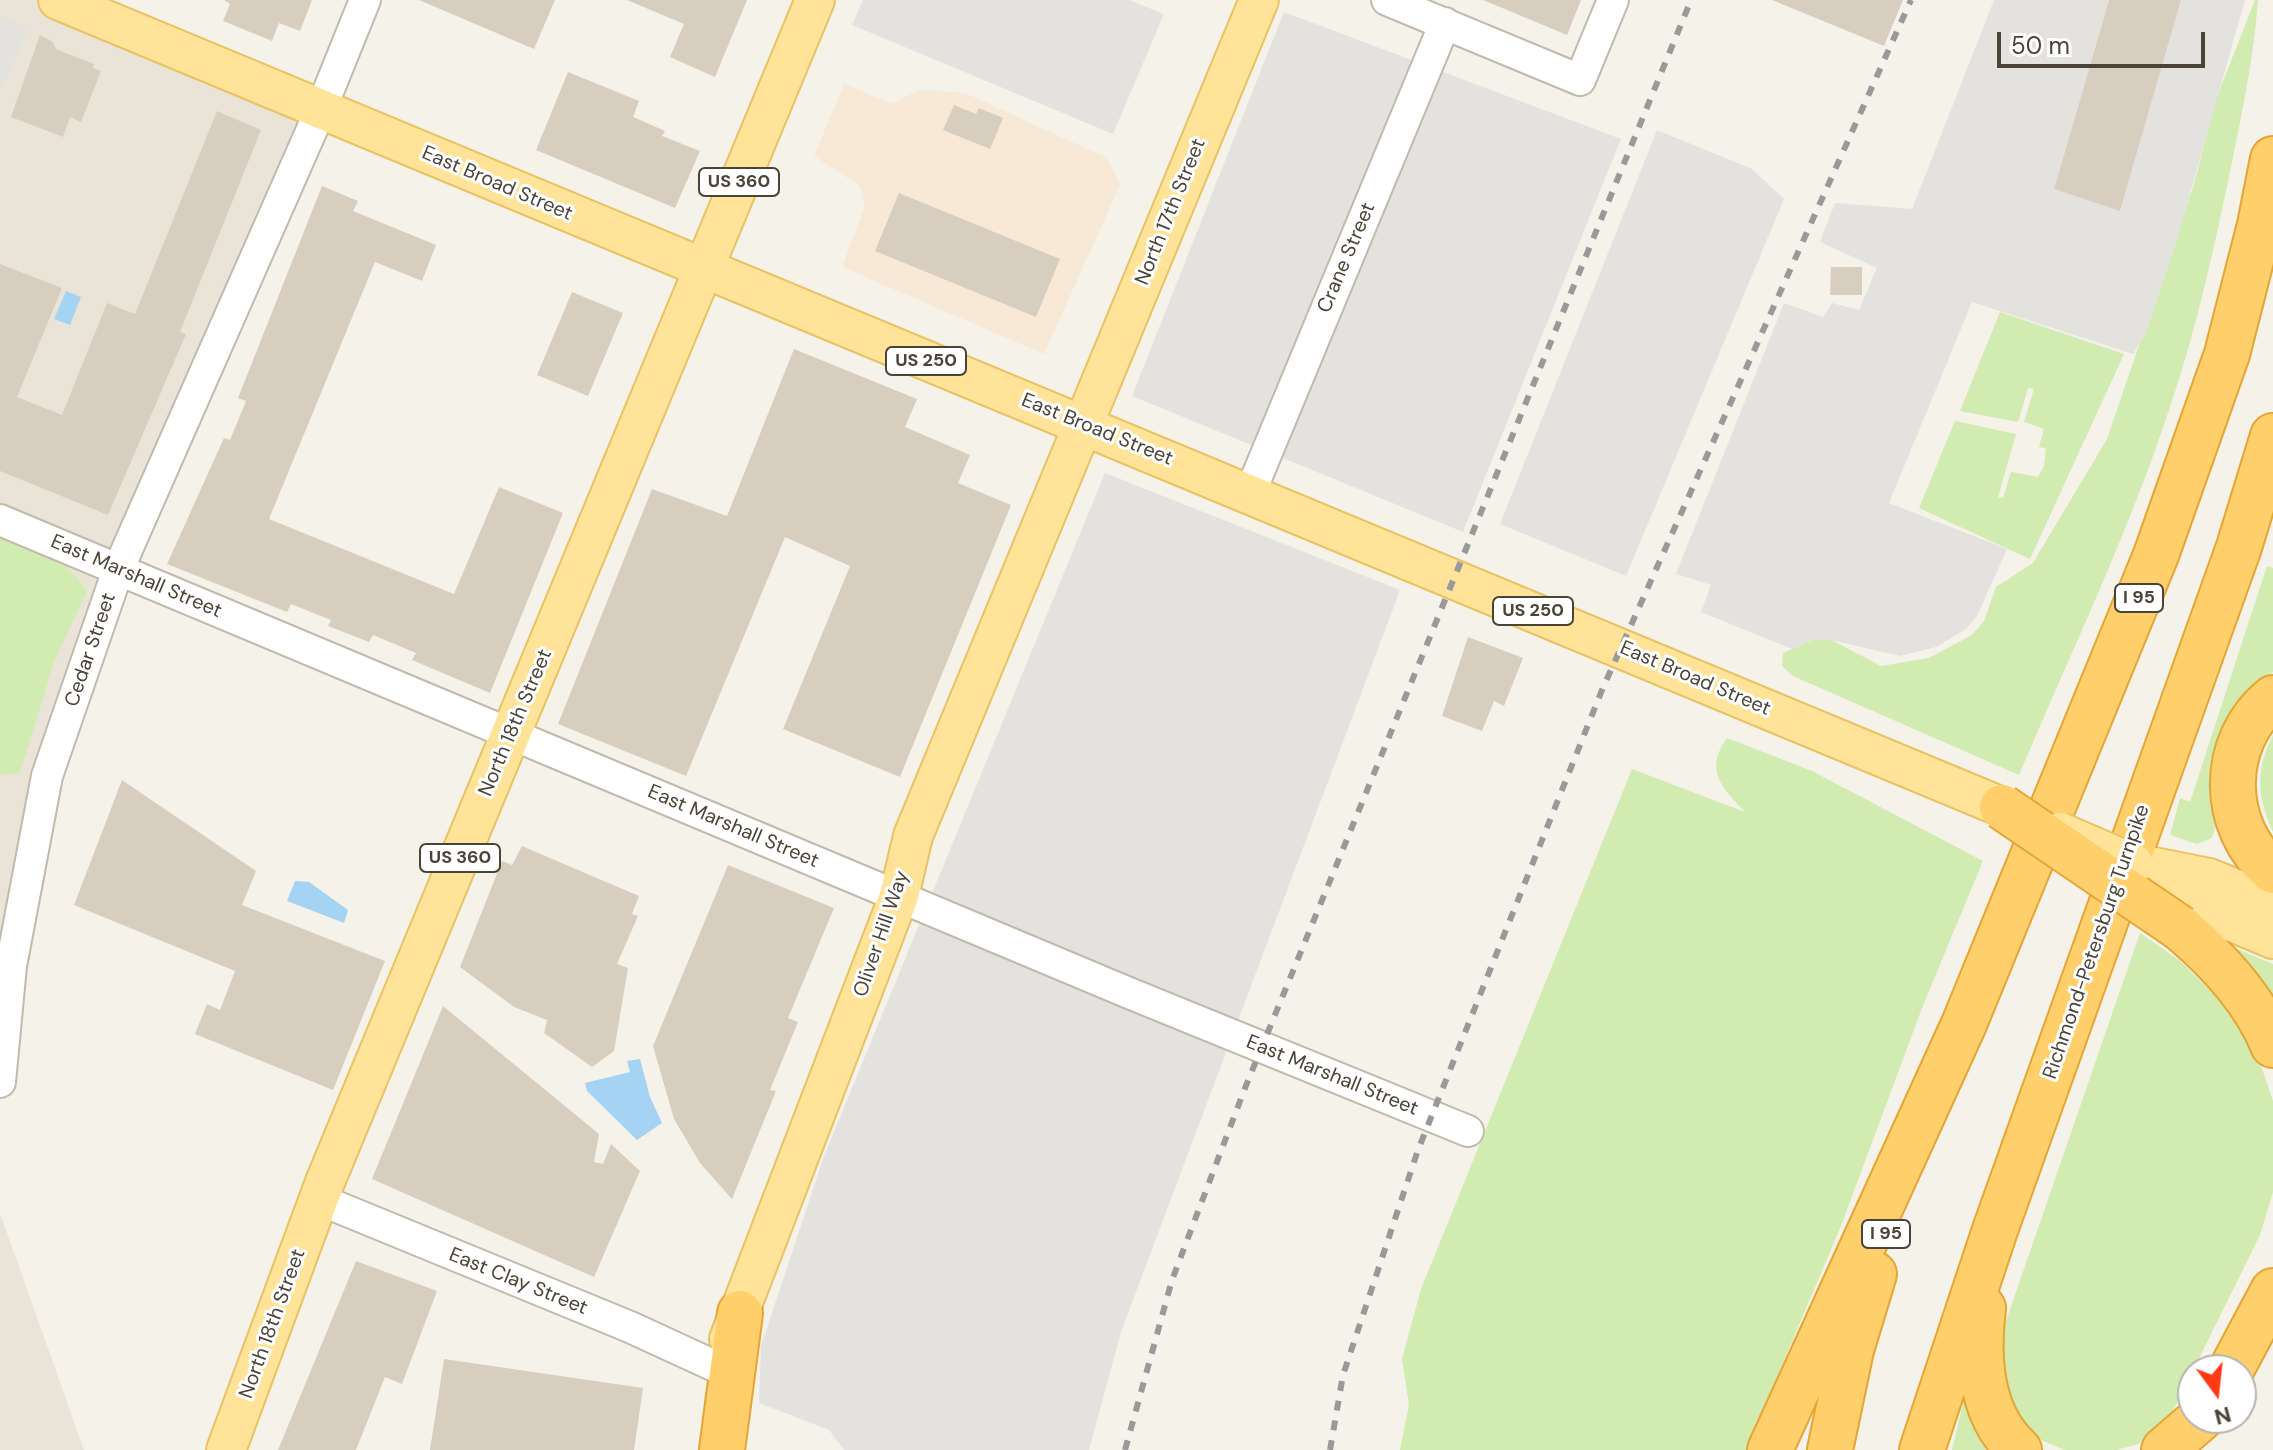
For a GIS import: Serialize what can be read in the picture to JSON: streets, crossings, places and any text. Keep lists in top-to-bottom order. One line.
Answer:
{"streets":{"highway":["I 95","Richmond-Petersburg Turnpike"],"main road":["US 360","East Broad Street","North 17th Street","US 250","North 18th Street","Oliver Hill Way"],"street":["Crane Street","East Marshall Street","Cedar Street","East Clay Street"]},"crossings":[["East Broad Street","North 17th Street"],["East Broad Street","Crane Street"],["East Broad Street","Cedar Street"],["East Broad Street","North 18th Street"],["East Broad Street","Oliver Hill Way"],["North 17th Street","Oliver Hill Way"],["East Marshall Street","Cedar Street"],["East Marshall Street","North 18th Street"],["East Marshall Street","Oliver Hill Way"],["North 18th Street","East Clay Street"],["Oliver Hill Way","East Clay Street"]],"scale_bar":"50 m","north":"bottom"}
